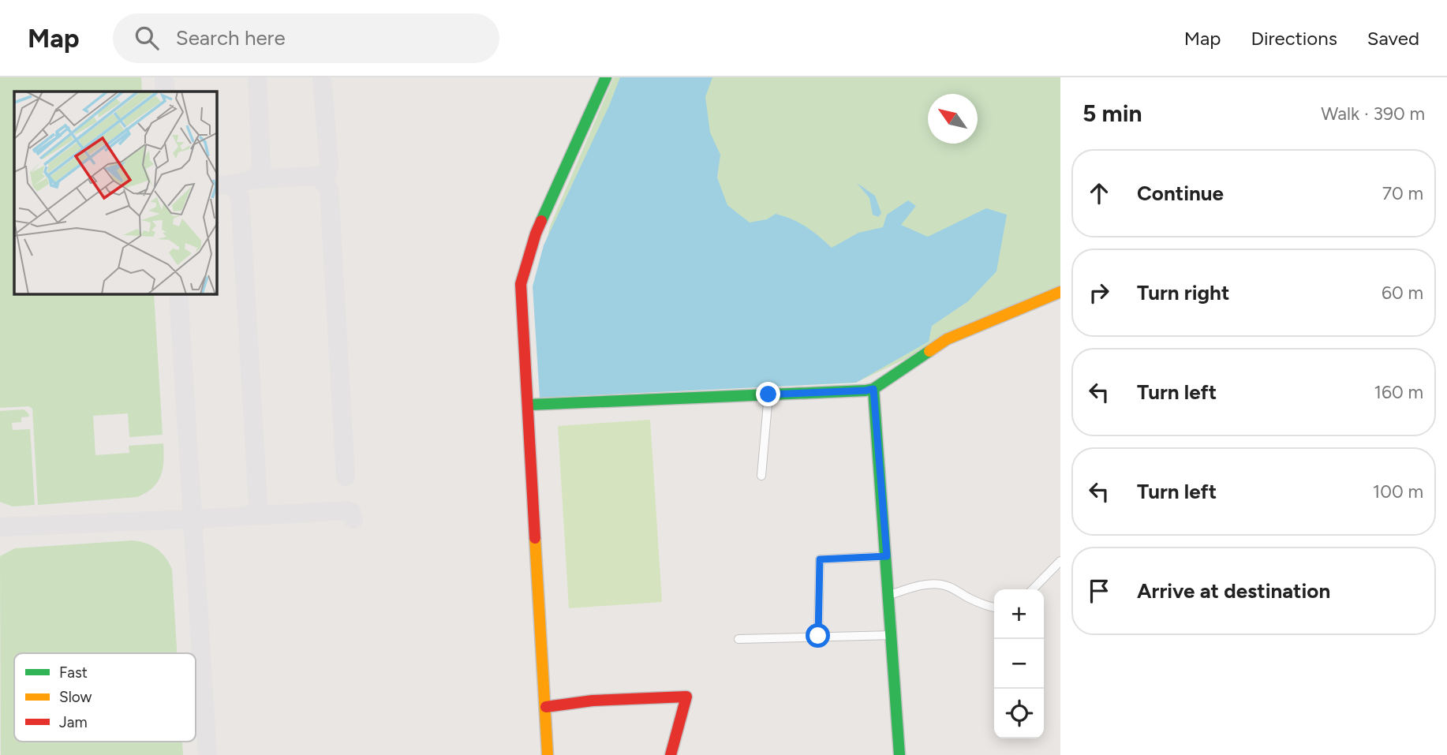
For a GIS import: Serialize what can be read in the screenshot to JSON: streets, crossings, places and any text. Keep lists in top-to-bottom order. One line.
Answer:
{"legend":["Fast","Slow","Jam"],"north":"top left","page":{"header":"Map","search":"Search here","nav":["Map","Directions","Saved"],"heading":["5 min","Walk · 390 m"],"list":[["Continue","70 m"],["Turn right","60 m"],["Turn left","160 m"],["Turn left","100 m"],"Arrive at destination"],"map_buttons":["+","−"]}}
